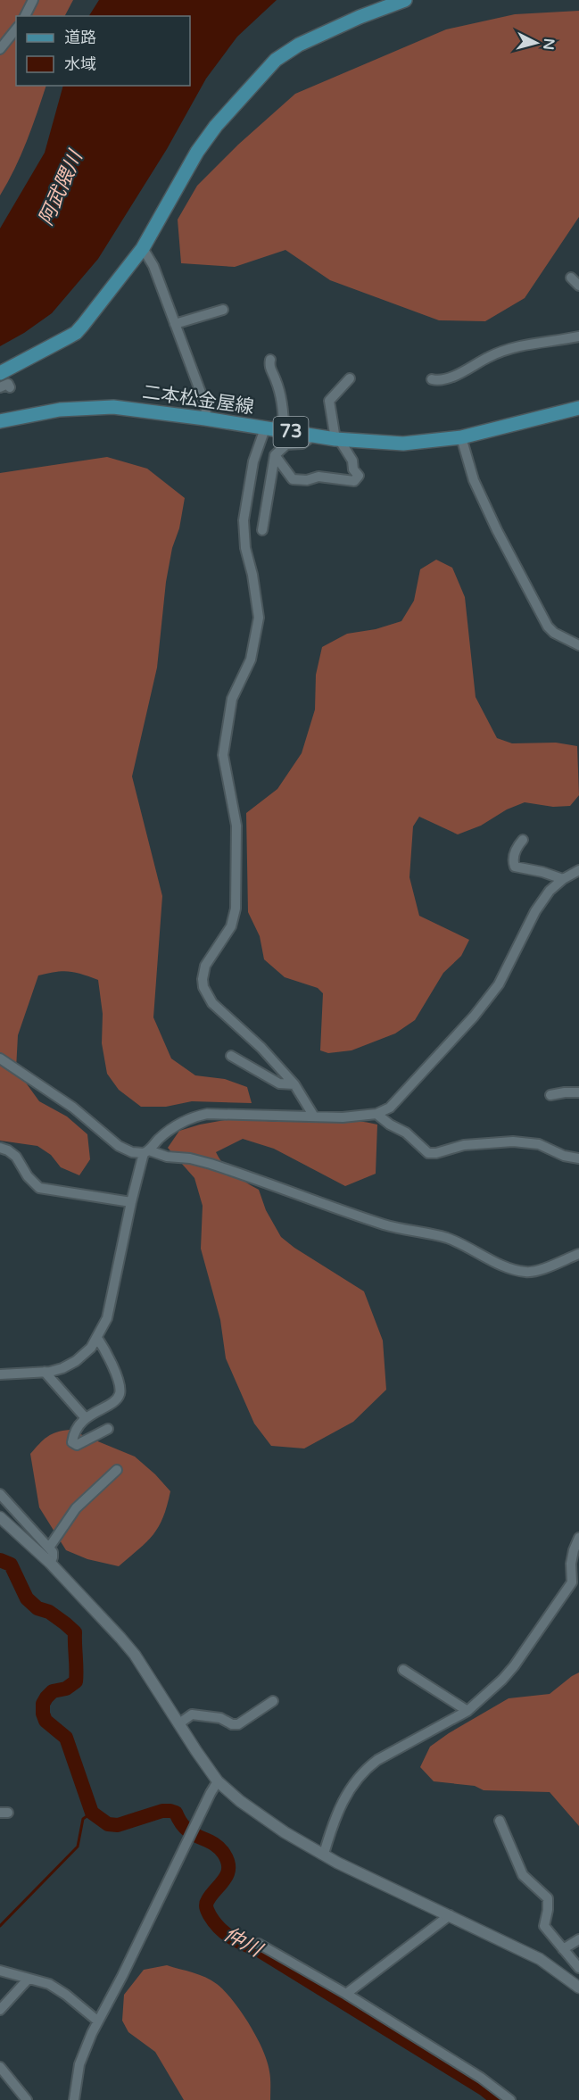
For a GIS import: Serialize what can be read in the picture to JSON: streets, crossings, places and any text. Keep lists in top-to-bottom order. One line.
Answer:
{"streets":{"main road":["二本松金屋線","73"]},"water":["阿武隈川","仲川"],"legend":["道路","水域"],"north":"right"}
